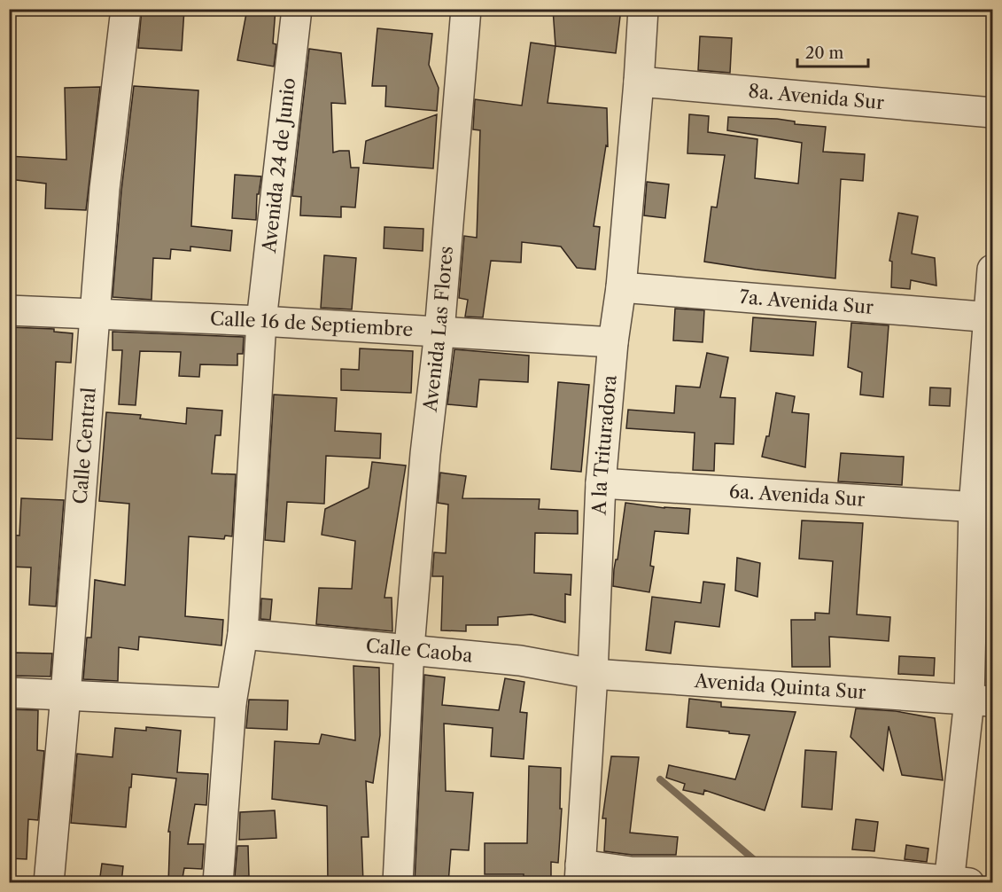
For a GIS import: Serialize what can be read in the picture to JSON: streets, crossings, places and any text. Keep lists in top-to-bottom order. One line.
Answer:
{"streets":{"street":["8a. Avenida Sur","Avenida 24 de Junio","7a. Avenida Sur","Calle 16 de Septiembre","Avenida Las Flores","A la Trituradora","Calle Central","6a. Avenida Sur","Calle Caoba","Avenida Quinta Sur"]},"crossings":[["8a. Avenida Sur","A la Trituradora"],["Avenida 24 de Junio","Calle 16 de Septiembre"],["Avenida 24 de Junio","Calle Caoba"],["7a. Avenida Sur","A la Trituradora"],["Calle 16 de Septiembre","Avenida Las Flores"],["Calle 16 de Septiembre","A la Trituradora"],["Calle 16 de Septiembre","Calle Central"],["Avenida Las Flores","Calle Caoba"],["A la Trituradora","6a. Avenida Sur"],["A la Trituradora","Calle Caoba"],["A la Trituradora","Avenida Quinta Sur"],["Calle Caoba","Avenida Quinta Sur"]],"scale_bar":"20 m"}
